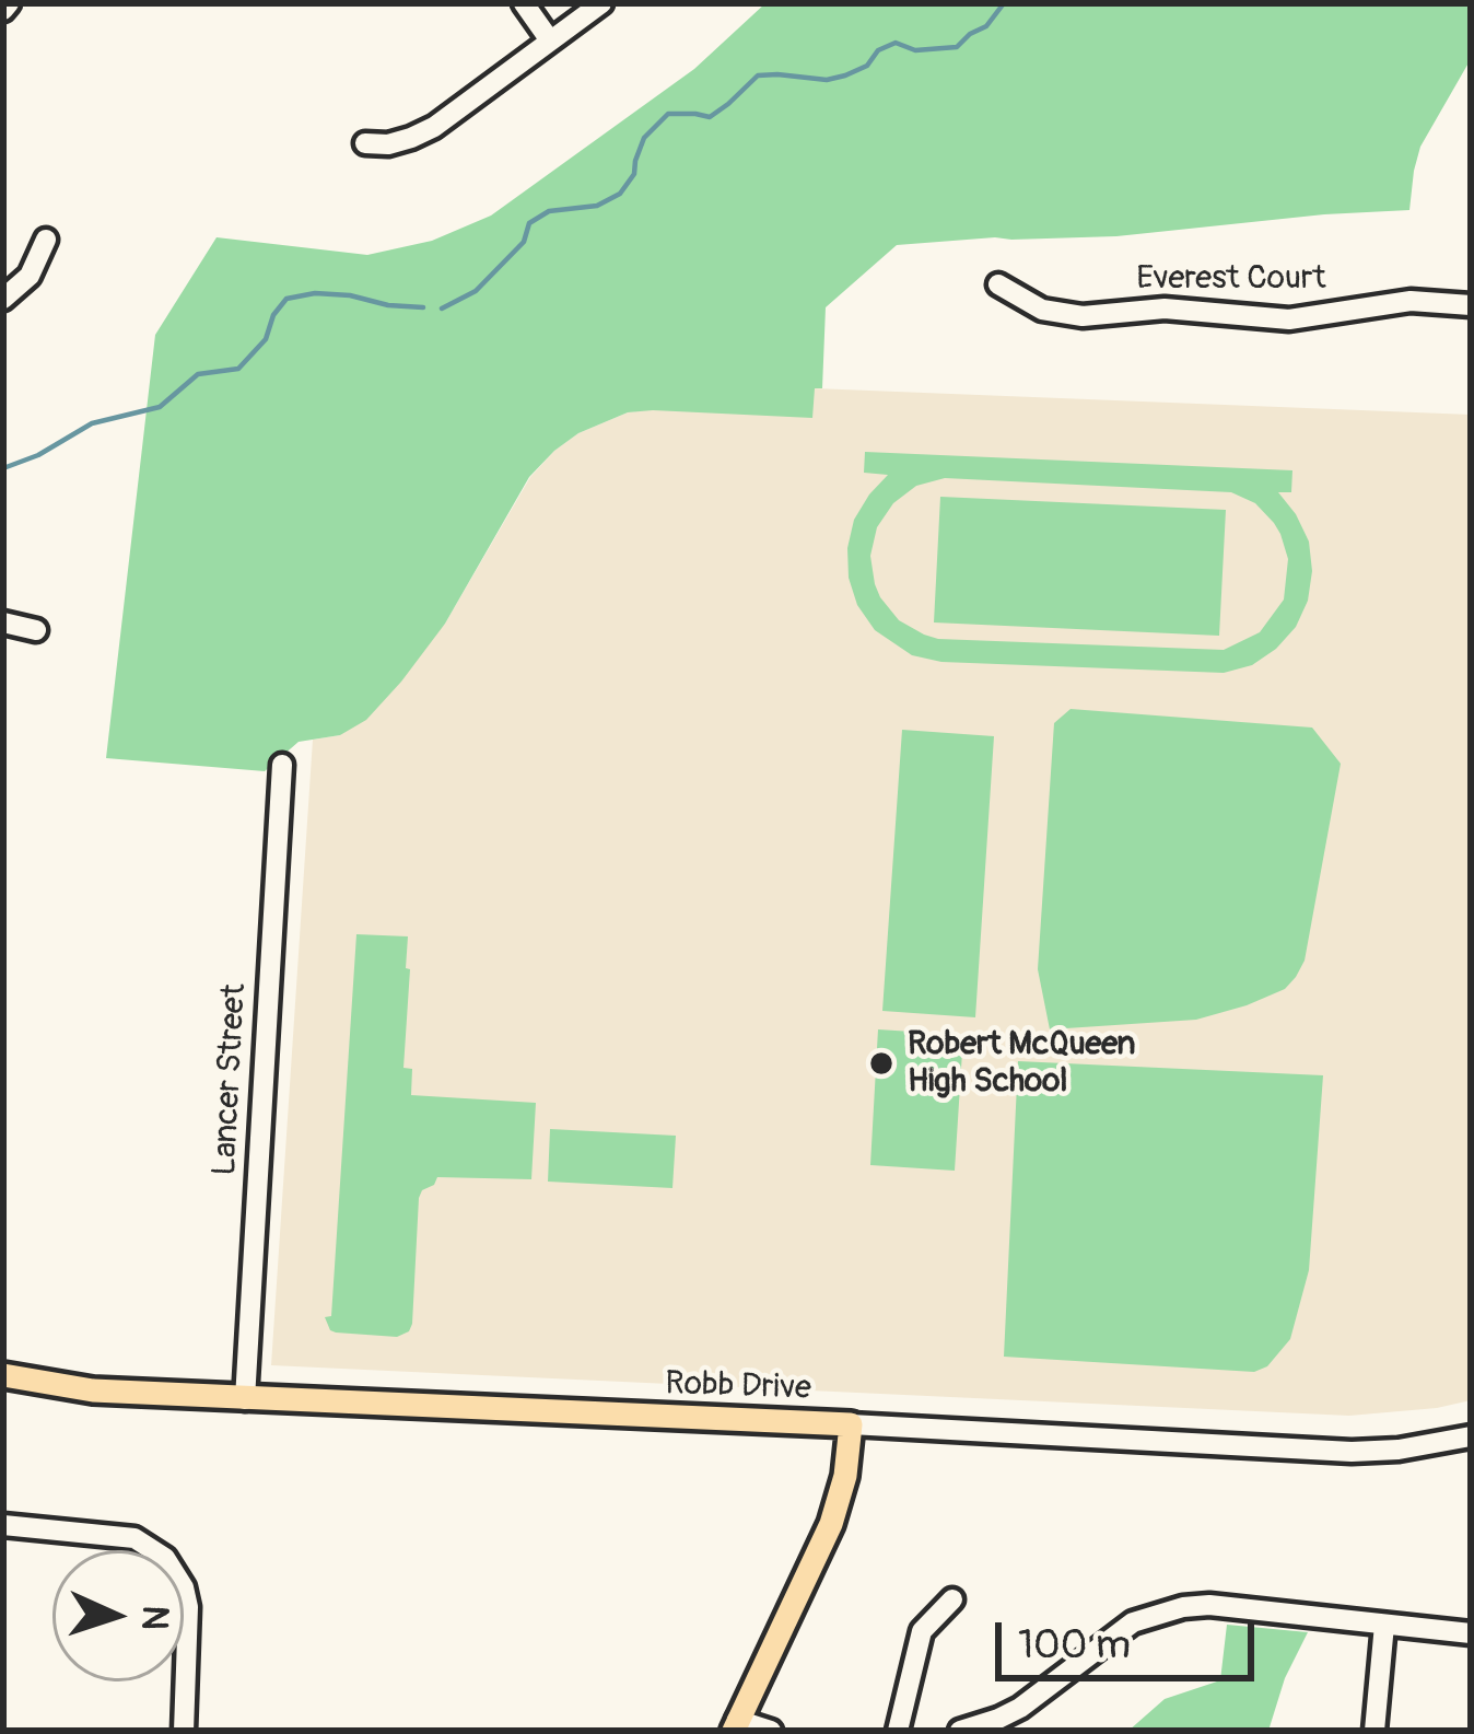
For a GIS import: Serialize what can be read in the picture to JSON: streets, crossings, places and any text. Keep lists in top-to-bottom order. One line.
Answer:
{"streets":{"main road":["Robb Drive"],"street":["Everest Court","Lancer Street"]},"crossings":[["Lancer Street","Robb Drive"]],"places":["Robert McQueen High School"],"scale_bar":"100 m","north":"right"}
